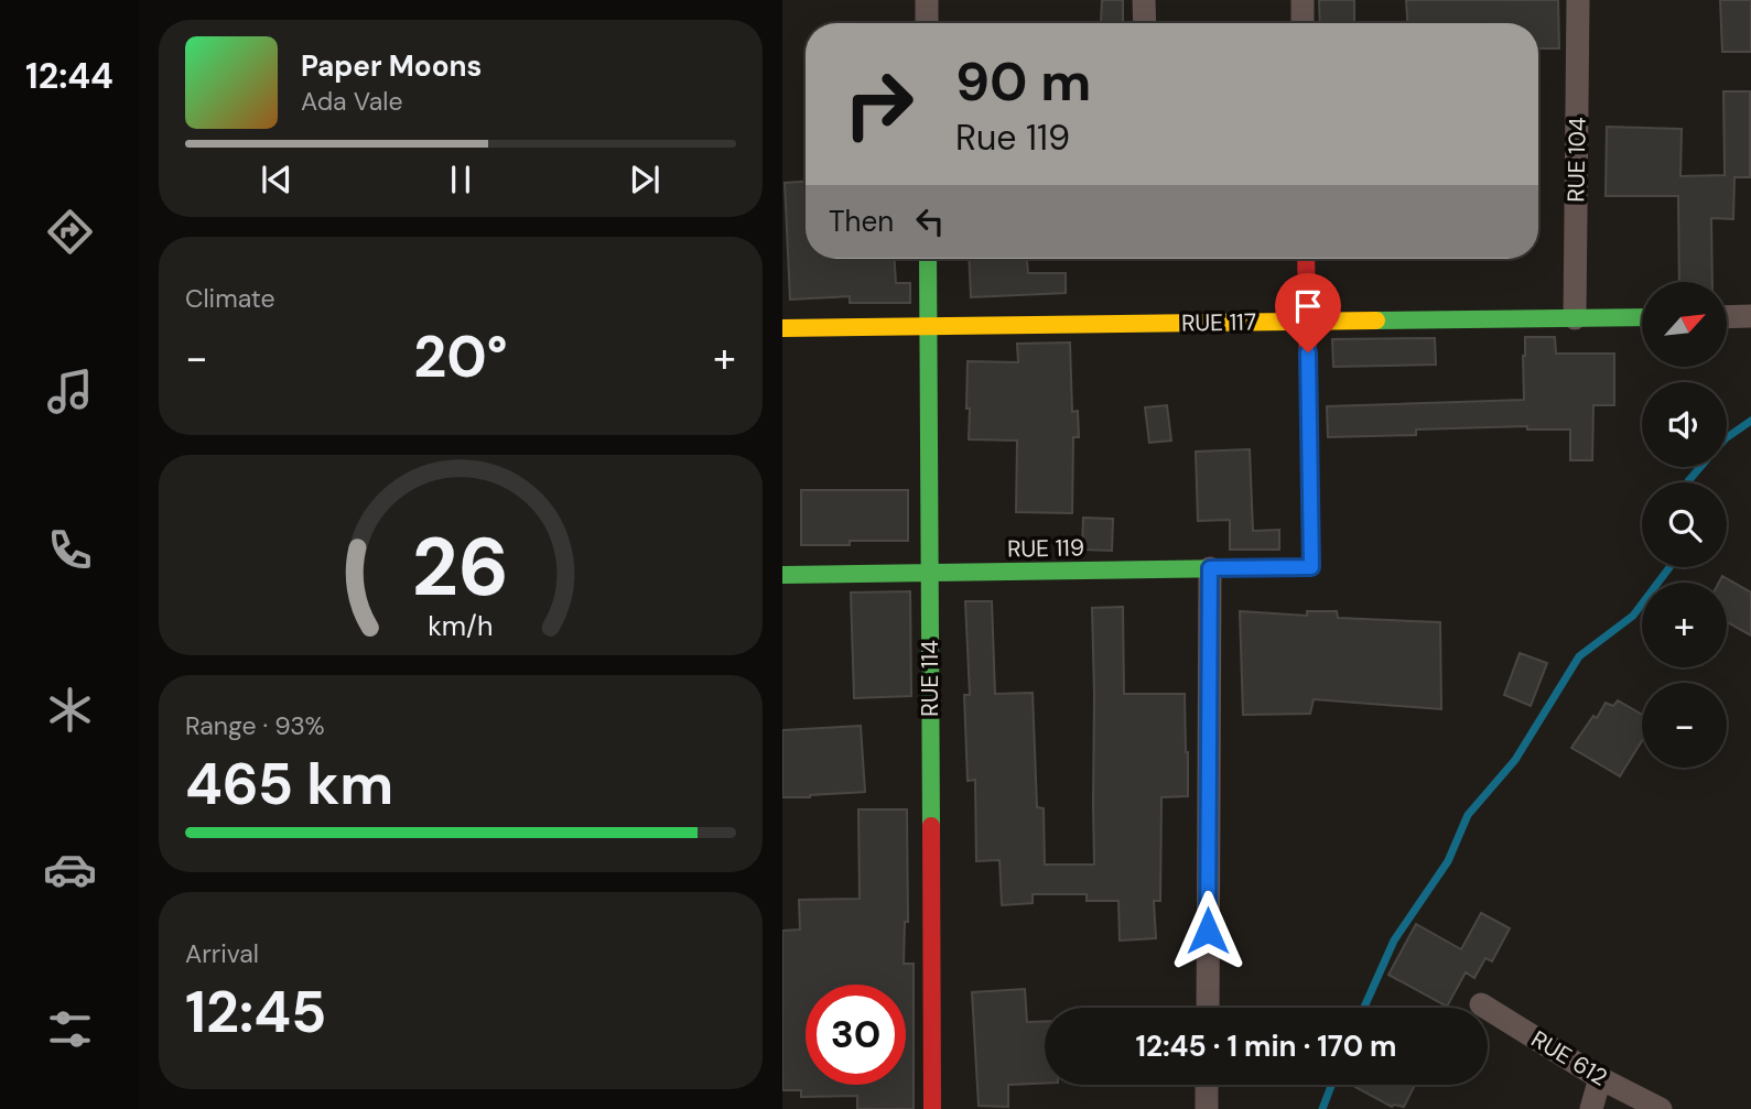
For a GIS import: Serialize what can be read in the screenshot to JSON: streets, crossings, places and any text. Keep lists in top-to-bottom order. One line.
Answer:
{"streets":{"street":["RUE 104","RUE 117","RUE 119","RUE 114","RUE 612"]},"crossings":[["RUE 104","RUE 117"],["RUE 117","RUE 119"],["RUE 117","RUE 114"],["RUE 119","RUE 114"]],"north":"top right","page":{"tabs":"12:44","turn":["90 m","Rue 119"],"song":["Paper Moons","Ada Vale"],"then":"Then","tile":["Climate",["Range · 93%","465 km"],["Arrival","12:45"]],"map_buttons":["+","−"],"heat":["−","20°","+"],"limit":"30","trip":"12:45 · 1 min · 170 m","gauge":["26","km/h"]}}
